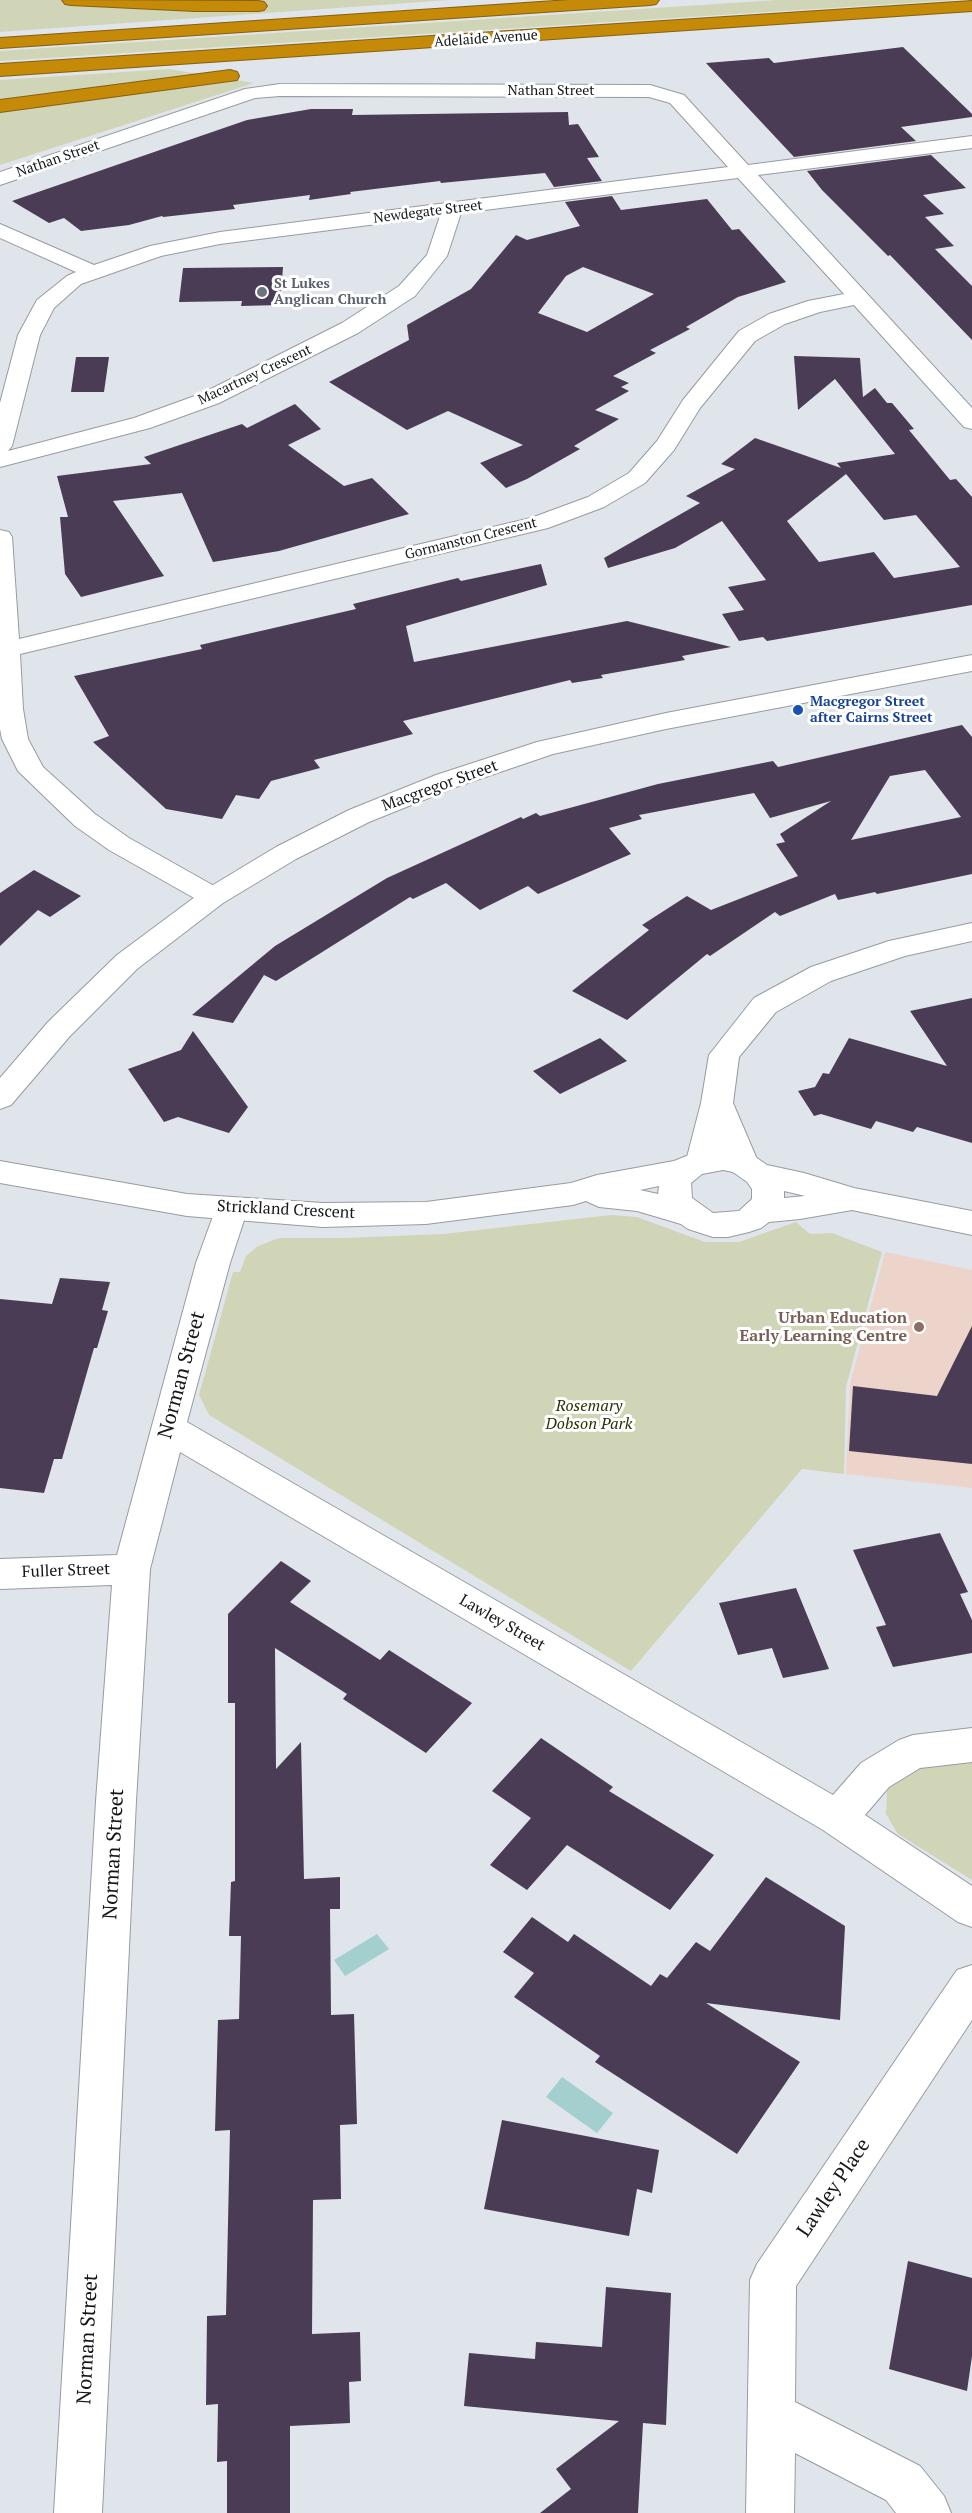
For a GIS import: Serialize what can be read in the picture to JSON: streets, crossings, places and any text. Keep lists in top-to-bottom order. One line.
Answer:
{"streets":{"highway":["Adelaide Avenue"],"street":["Nathan Street","Newdegate Street","Macartney Crescent","Gormanston Crescent","Macgregor Street","Strickland Crescent","Norman Street","Fuller Street","Lawley Street","Lawley Place"]},"crossings":[["Nathan Street","Newdegate Street"],["Nathan Street","Gormanston Crescent"],["Newdegate Street","Macartney Crescent"],["Strickland Crescent","Norman Street"],["Norman Street","Fuller Street"],["Norman Street","Lawley Street"]],"parks":["Rosemary Dobson Park"],"places":["St Lukes Anglican Church","Macgregor Street after Cairns Street","Urban Education Early Learning Centre"]}
